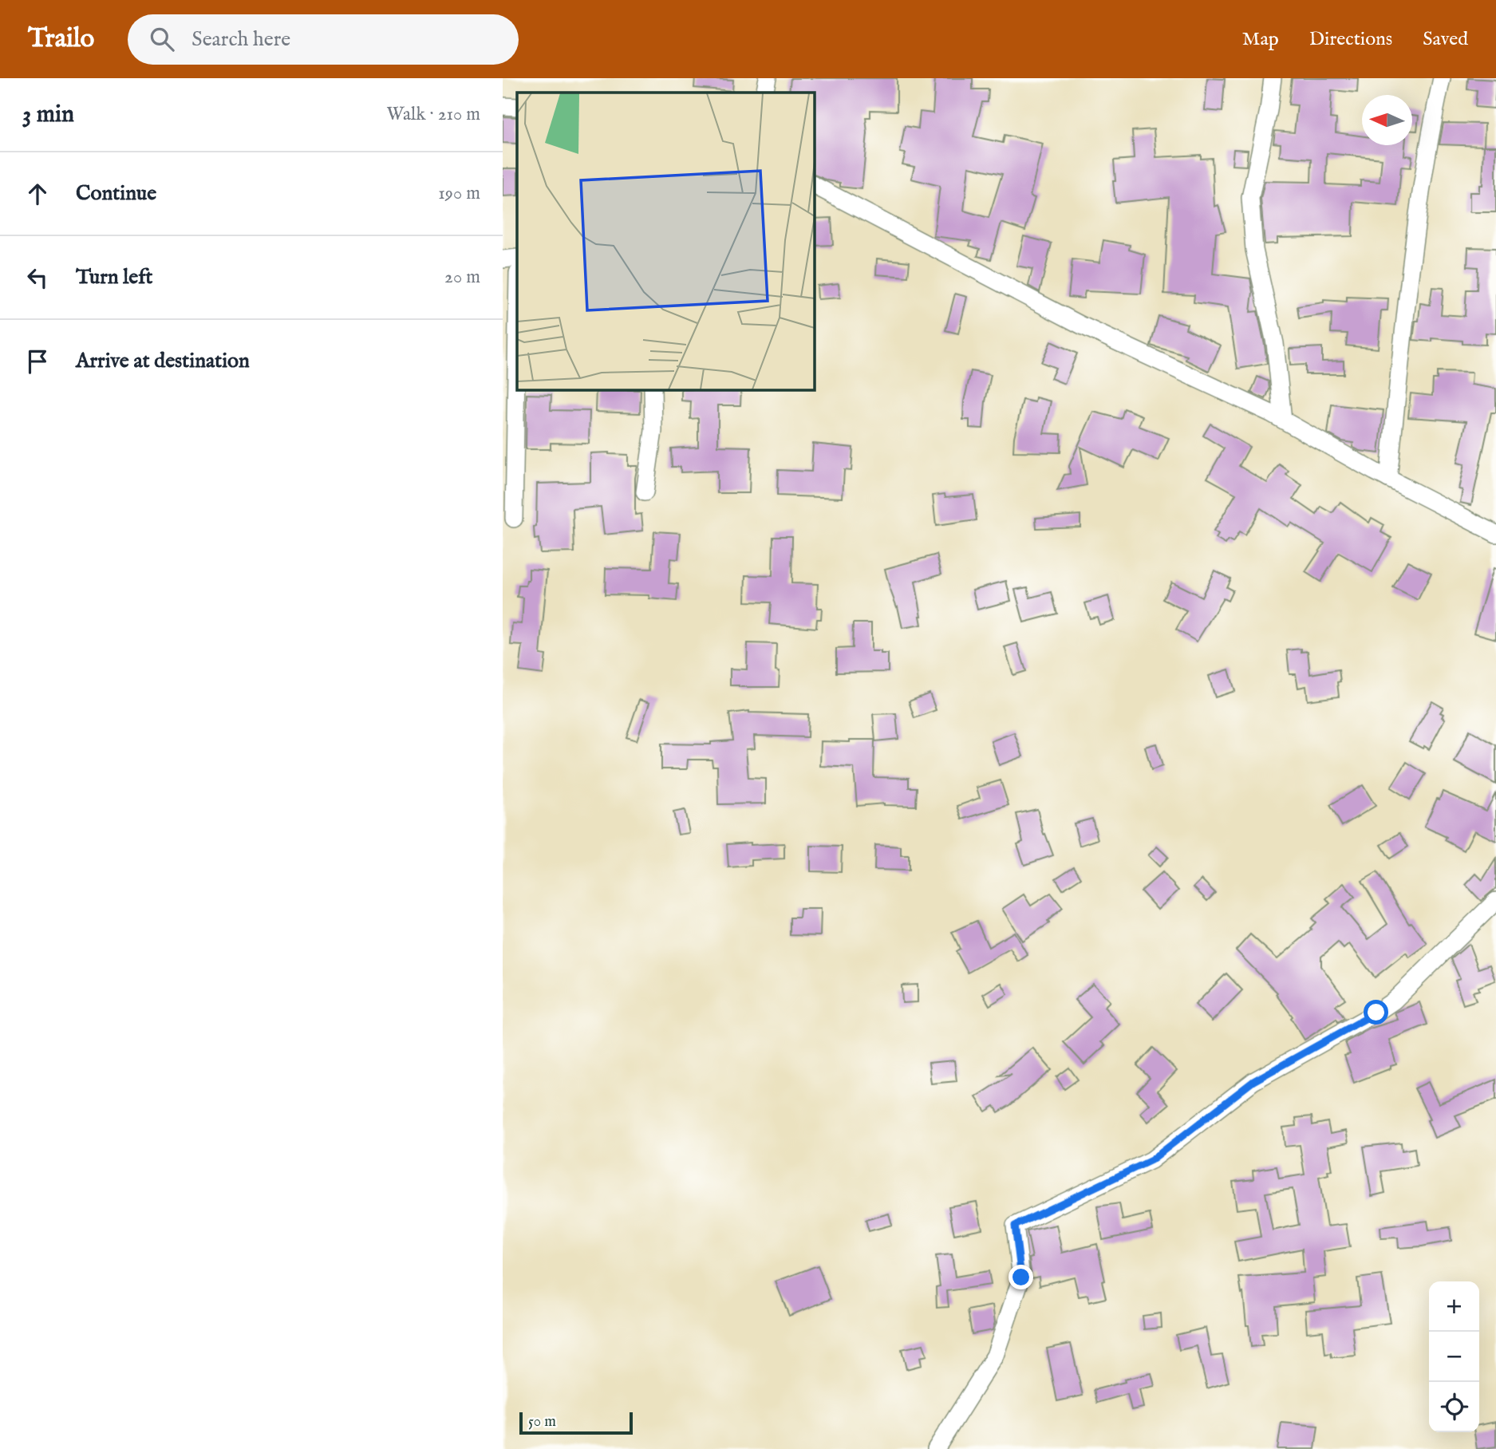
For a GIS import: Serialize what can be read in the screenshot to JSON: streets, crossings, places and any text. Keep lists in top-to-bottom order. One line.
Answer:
{"scale_bar":"50 m","north":"left","page":{"header":"Trailo","search":"Search here","nav":["Map","Directions","Saved"],"heading":["3 min","Walk · 210 m"],"list":[["Continue","190 m"],["Turn left","20 m"],"Arrive at destination"],"map_buttons":["+","−"],"scale":"50 m"}}
